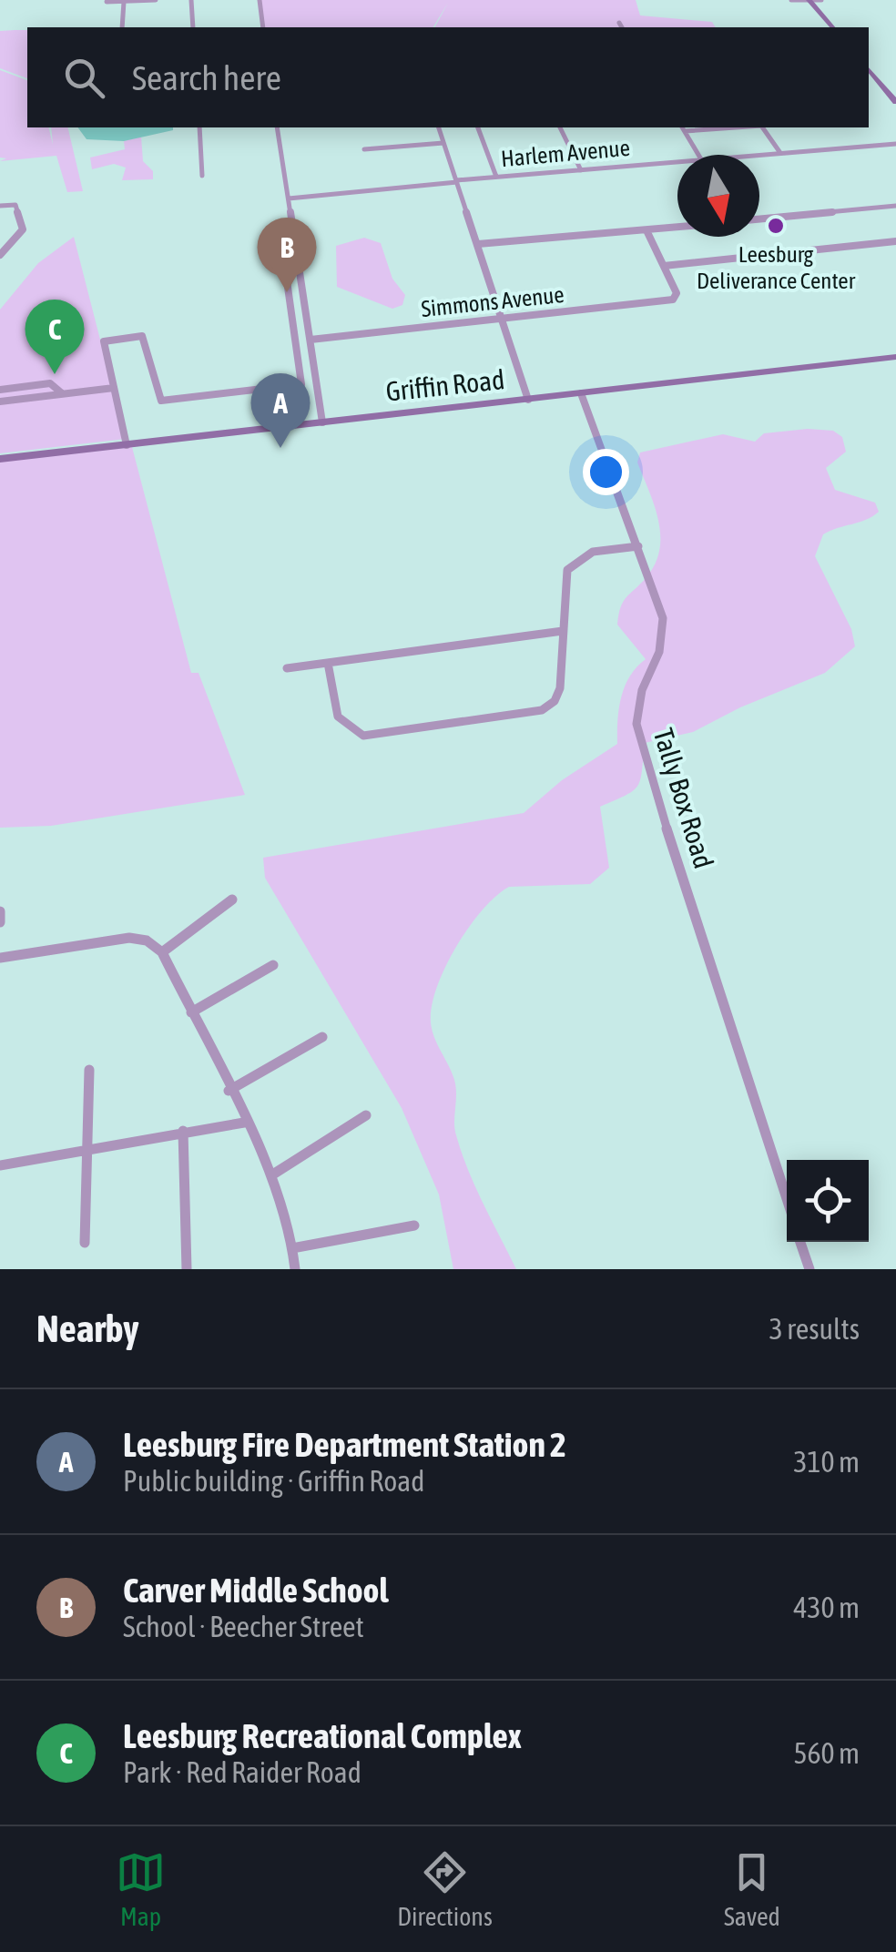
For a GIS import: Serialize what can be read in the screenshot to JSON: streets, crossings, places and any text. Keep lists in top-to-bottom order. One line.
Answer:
{"streets":{"street":["Harlem Avenue","Simmons Avenue","Griffin Road","Tally Box Road"]},"crossings":[["Griffin Road","Tally Box Road"]],"places":["Leesburg Deliverance Center"],"north":"bottom","page":{"search":"Search here","pins":["B","C","A"],"heading":["Nearby","3 results"],"list":[{"mark":"A","name":"Leesburg Fire Department Station 2","note":"Public building · Griffin Road","value":"310 m"},{"mark":"B","name":"Carver Middle School","note":"School · Beecher Street","value":"430 m"},{"mark":"C","name":"Leesburg Recreational Complex","note":"Park · Red Raider Road","value":"560 m"}],"nav":["Map","Directions","Saved"]}}
